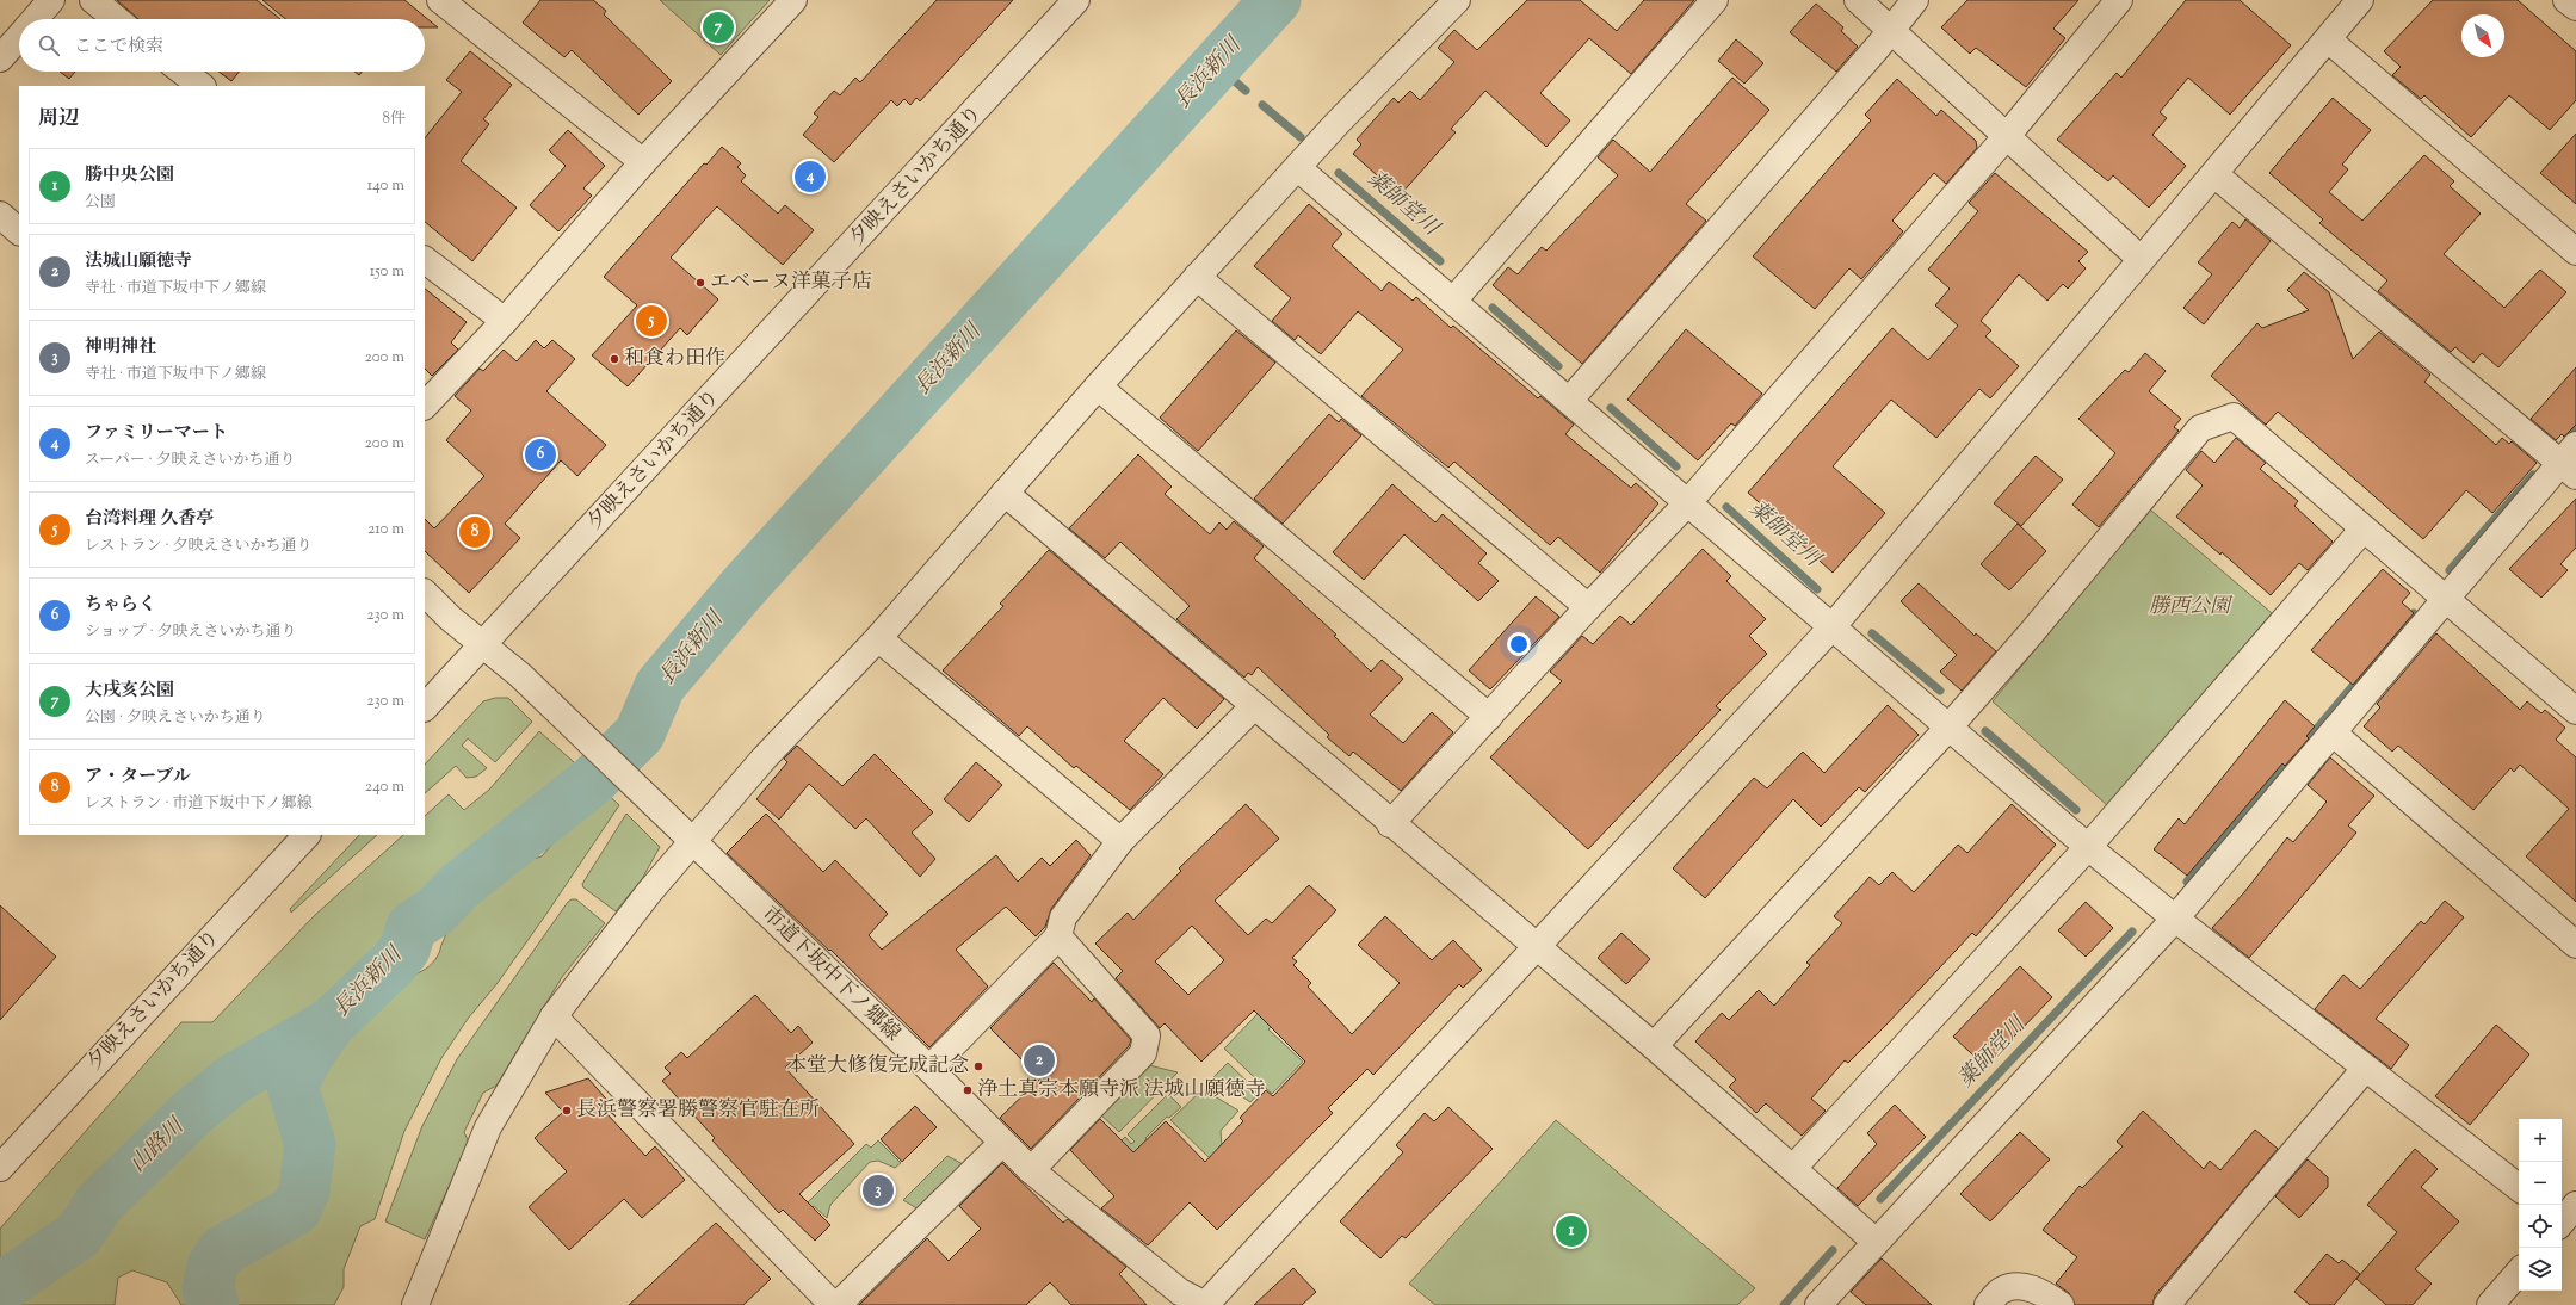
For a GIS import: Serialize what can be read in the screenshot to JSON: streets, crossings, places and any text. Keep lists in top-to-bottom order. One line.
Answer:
{"streets":{"street":["夕映えさいかち通り","市道下坂中下ノ郷線"]},"crossings":[["夕映えさいかち通り","市道下坂中下ノ郷線"]],"water":["長浜新川","薬師堂川","山路川"],"parks":["勝西公園"],"places":["エベーヌ洋菓子店","和食わ田作","本堂大修復完成記念","浄土真宗本願寺派 法城山願徳寺","長浜警察署勝警察官駐在所"],"north":"bottom right","page":{"pins":["7","4","5","6","8","2","3","1"],"search":"ここで検索","heading":["周辺","8件"],"list":[{"mark":"1","name":"勝中央公園","note":"公園","value":"140 m"},{"mark":"2","name":"法城山願徳寺","note":"寺社 · 市道下坂中下ノ郷線","value":"150 m"},{"mark":"3","name":"神明神社","note":"寺社 · 市道下坂中下ノ郷線","value":"200 m"},{"mark":"4","name":"ファミリーマート","note":"スーパー · 夕映えさいかち通り","value":"200 m"},{"mark":"5","name":"台湾料理 久香亭","note":"レストラン · 夕映えさいかち通り","value":"210 m"},{"mark":"6","name":"ちゃらく","note":"ショップ · 夕映えさいかち通り","value":"230 m"},{"mark":"7","name":"大戌亥公園","note":"公園 · 夕映えさいかち通り","value":"230 m"},{"mark":"8","name":"ア・ターブル","note":"レストラン · 市道下坂中下ノ郷線","value":"240 m"}],"map_buttons":["+","−"]}}
